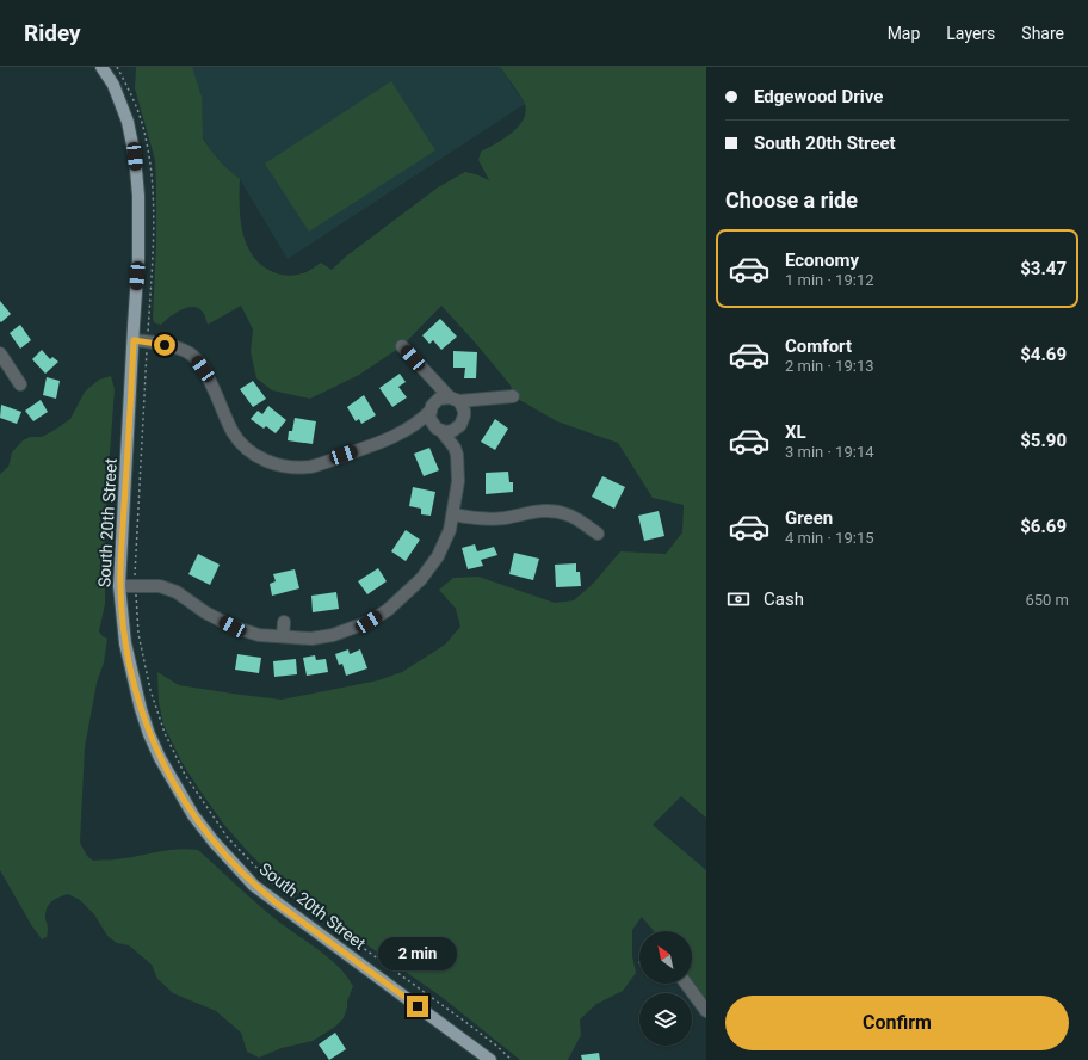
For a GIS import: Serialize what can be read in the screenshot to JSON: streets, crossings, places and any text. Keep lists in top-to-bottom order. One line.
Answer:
{"streets":{"main road":["South 20th Street"]},"north":"top left","page":{"header":"Ridey","nav":["Map","Layers","Share"],"banner":["Edgewood Drive","South 20th Street"],"heading":"Choose a ride","list":[{"name":"Economy","note":"1 min · 19:12","value":"$3.47"},{"name":"Comfort","note":"2 min · 19:13","value":"$4.69"},{"name":"XL","note":"3 min · 19:14","value":"$5.90"},{"name":"Green","note":"4 min · 19:15","value":"$6.69"}],"pay":["Cash","650 m"],"bubble":"2 min","buttons":"Confirm"}}
